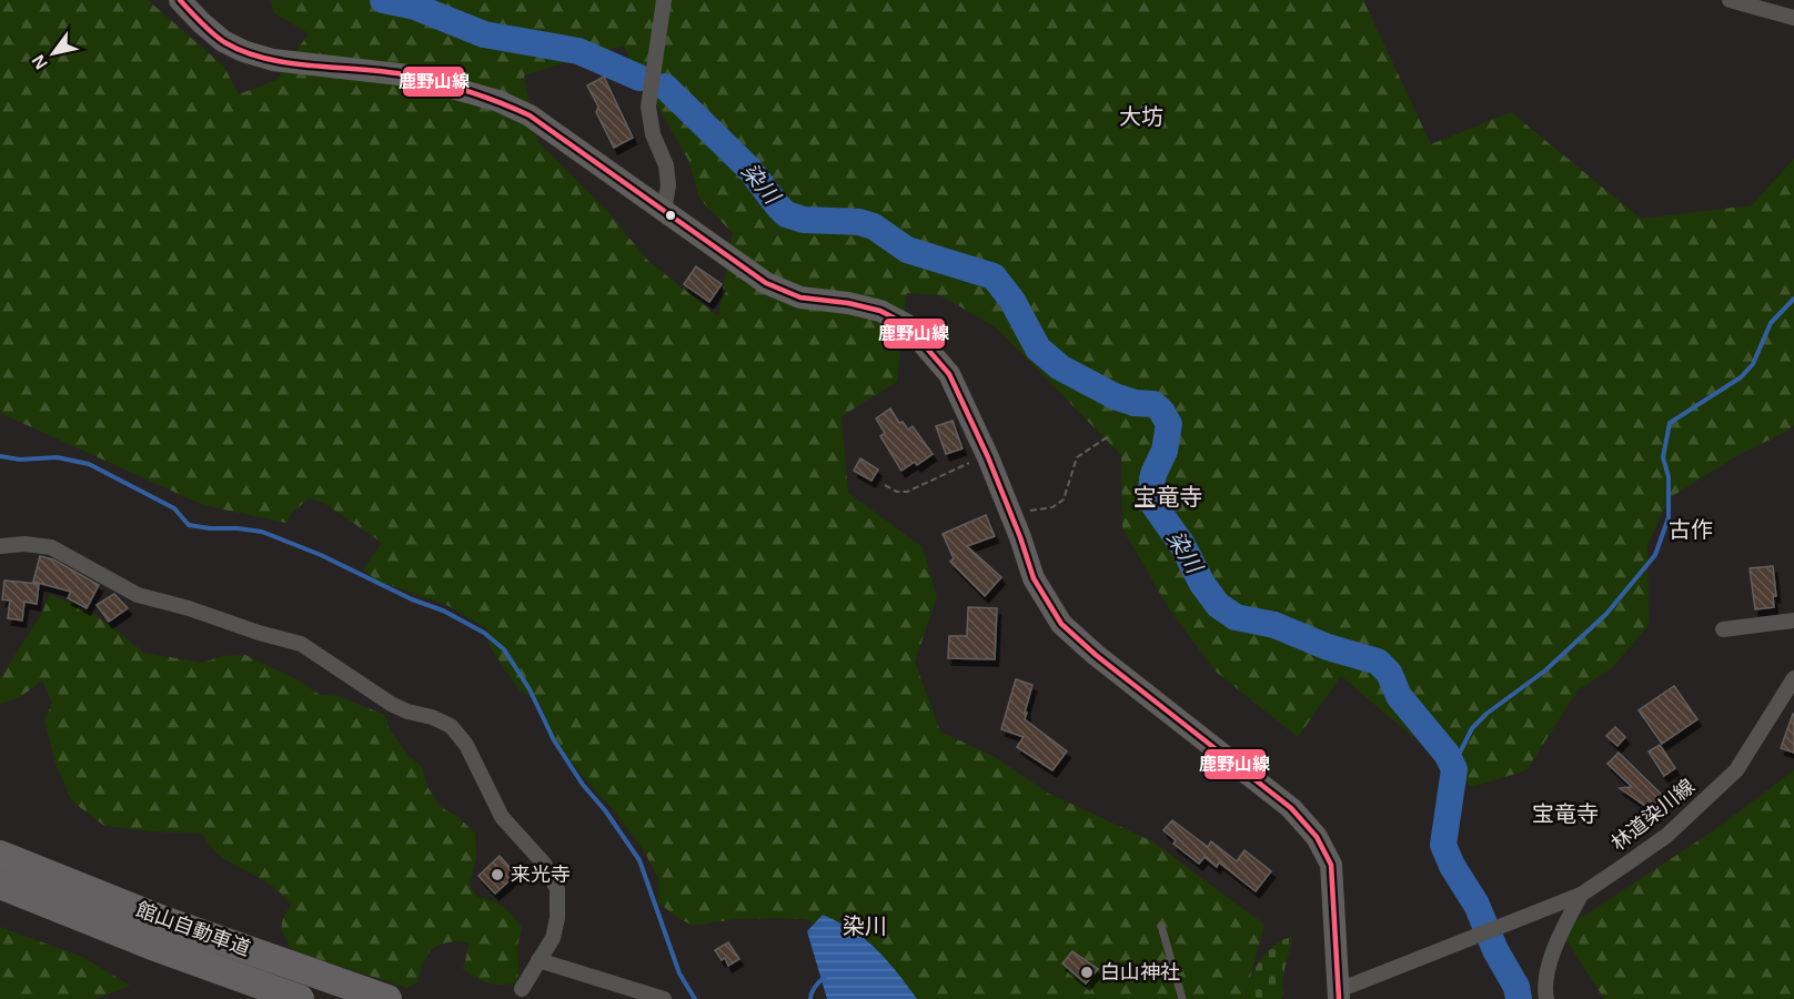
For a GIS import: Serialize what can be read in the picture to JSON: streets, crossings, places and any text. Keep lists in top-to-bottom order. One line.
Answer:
{"streets":{"highway":["館山自動車道"],"street":["林道染川線"]},"districts":["大坊","宝竜寺","古作","宝竜寺","染川"],"water":["染川"],"places":["来光寺","白山神社"],"lines":["transit line 鹿野山線"],"north":"bottom left"}
